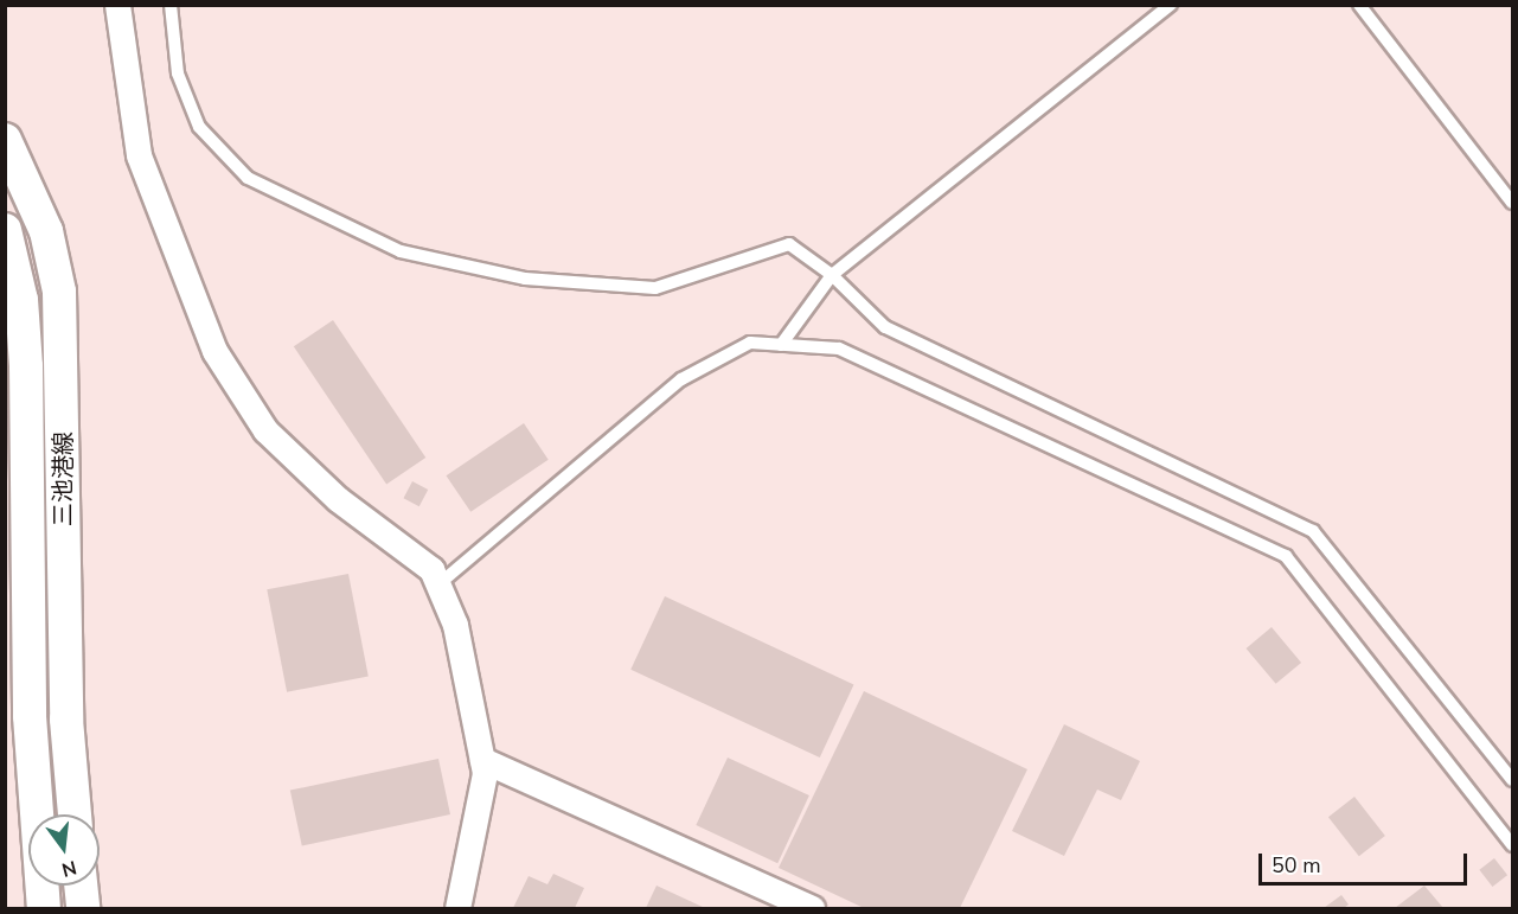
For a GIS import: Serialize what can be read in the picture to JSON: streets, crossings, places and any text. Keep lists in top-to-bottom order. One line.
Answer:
{"streets":{"main road":["三池港線"]},"scale_bar":"50 m","north":"bottom"}
